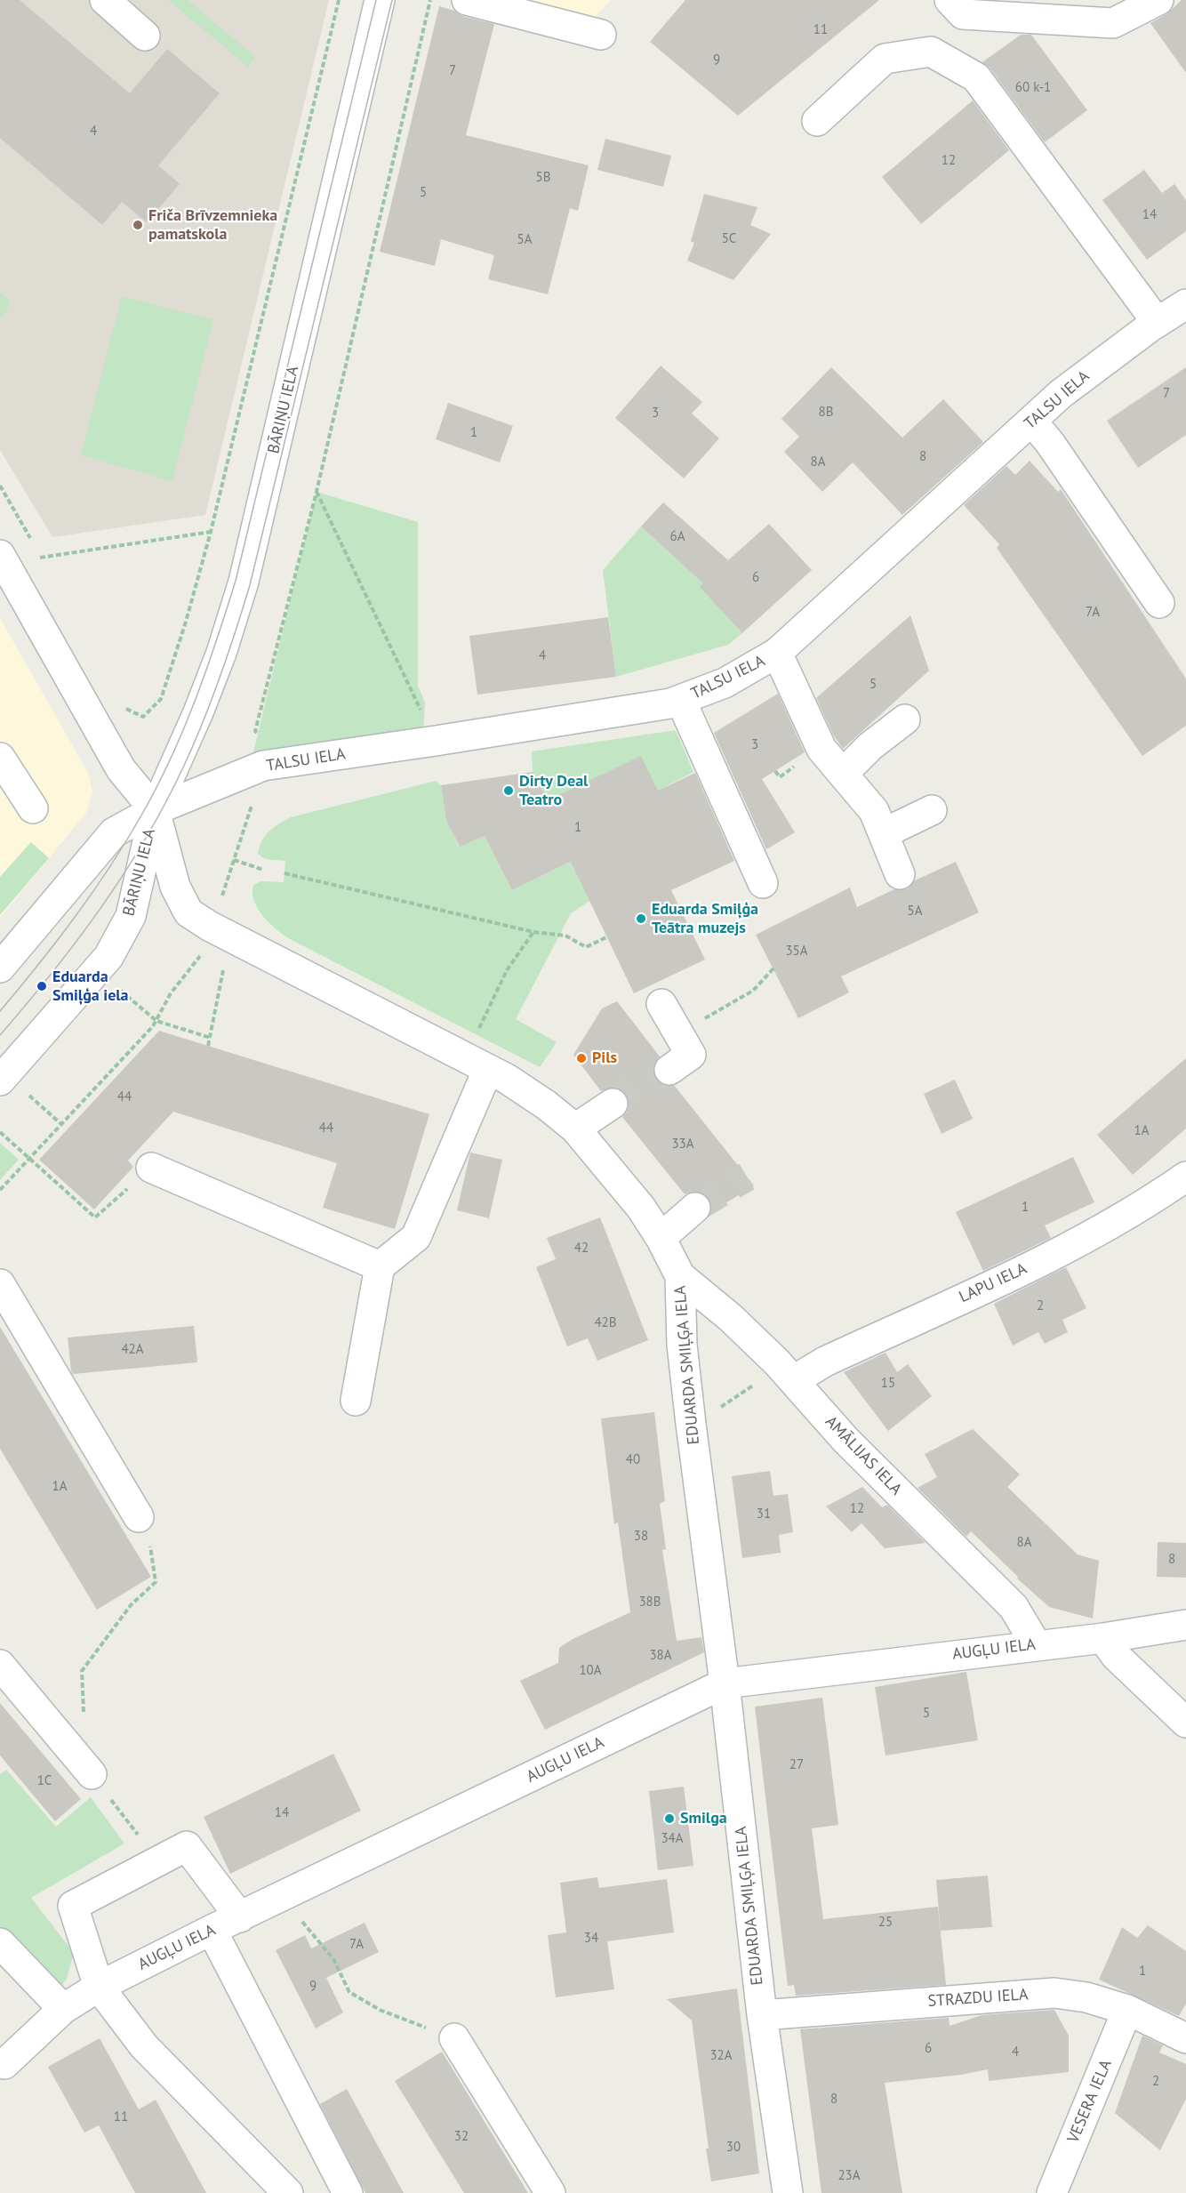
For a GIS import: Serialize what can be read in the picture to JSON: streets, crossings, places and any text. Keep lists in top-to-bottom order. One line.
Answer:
{"streets":{"street":["TALSU IELA","BĀRIŅU IELA","LAPU IELA","EDUARDA SMIĻĢA IELA","AMĀLIJAS IELA","AUGĻU IELA","STRAZDU IELA","VESERA IELA"]},"crossings":[["TALSU IELA","BĀRIŅU IELA"],["TALSU IELA","EDUARDA SMIĻĢA IELA"],["BĀRIŅU IELA","EDUARDA SMIĻĢA IELA"],["LAPU IELA","AMĀLIJAS IELA"],["EDUARDA SMIĻĢA IELA","AMĀLIJAS IELA"],["EDUARDA SMIĻĢA IELA","AUGĻU IELA"],["EDUARDA SMIĻĢA IELA","STRAZDU IELA"],["AMĀLIJAS IELA","AUGĻU IELA"],["STRAZDU IELA","VESERA IELA"]],"places":["Friča Brīvzemnieka pamatskola","Dirty Deal Teatro","Eduarda Smiļģa Teātra muzejs","Eduarda Smiļģa iela","Pils","Smilga"],"house_numbers":["11","9","7","60 k-1","4","12","5B","5","14","5C","5A","7","8B","3","1","8","8A","6A","6","7A","4","5","3","1","5A","35A","44","44","1A","33A","1","42","2","42B","42A","15","40","1A","12","31","38","8A","8","38B","38A","10A","5","27","1C","14","34A","25","34","7A","1","9","6","4","32A","2","8","11","32","30","23A"]}
